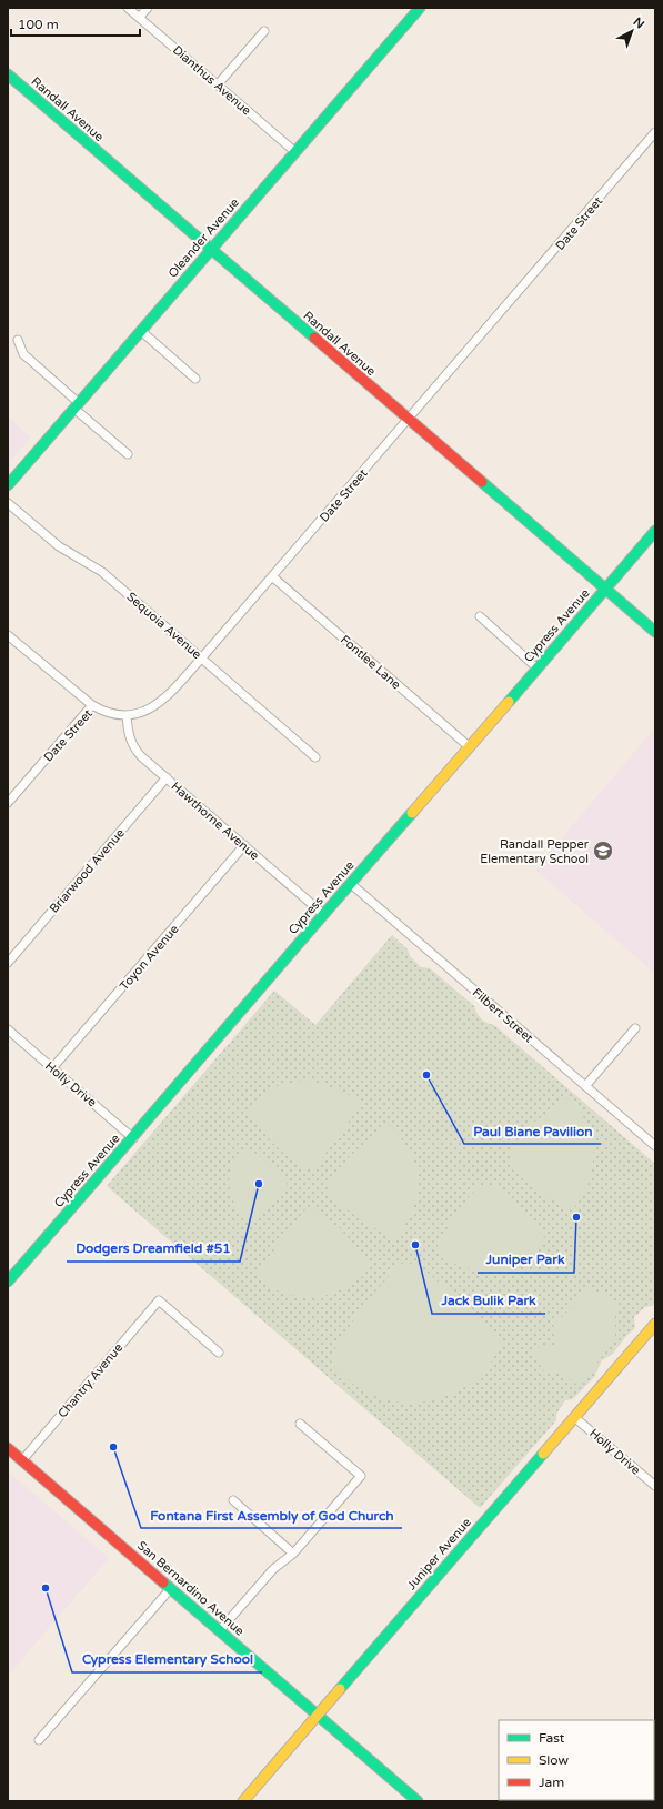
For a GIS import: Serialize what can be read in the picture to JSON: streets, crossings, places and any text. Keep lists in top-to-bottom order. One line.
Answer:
{"streets":{"street":["Dianthus Avenue","Randall Avenue","Date Street","Oleander Avenue","Sequoia Avenue","Cypress Avenue","Fontlee Lane","Hawthorne Avenue","Briarwood Avenue","Toyon Avenue","Filbert Street","Holly Drive","Chantry Avenue","Juniper Avenue","San Bernardino Avenue"]},"crossings":[["Dianthus Avenue","Oleander Avenue"],["Randall Avenue","Date Street"],["Randall Avenue","Oleander Avenue"],["Randall Avenue","Cypress Avenue"],["Date Street","Sequoia Avenue"],["Date Street","Fontlee Lane"],["Date Street","Hawthorne Avenue"],["Cypress Avenue","Fontlee Lane"],["Cypress Avenue","Hawthorne Avenue"],["Cypress Avenue","Filbert Street"],["Cypress Avenue","Holly Drive"],["Hawthorne Avenue","Briarwood Avenue"],["Hawthorne Avenue","Toyon Avenue"],["Toyon Avenue","Holly Drive"],["Holly Drive","Juniper Avenue"],["Chantry Avenue","San Bernardino Avenue"],["Juniper Avenue","San Bernardino Avenue"]],"places":{"school or university":["Randall Pepper Elementary School"],"other":["Paul Biane Pavilion","Dodgers Dreamfield #51","Juniper Park","Jack Bulik Park","Fontana First Assembly of God Church","Cypress Elementary School"]},"legend":["Fast","Slow","Jam"],"scale_bar":"100 m","north":"top right"}
